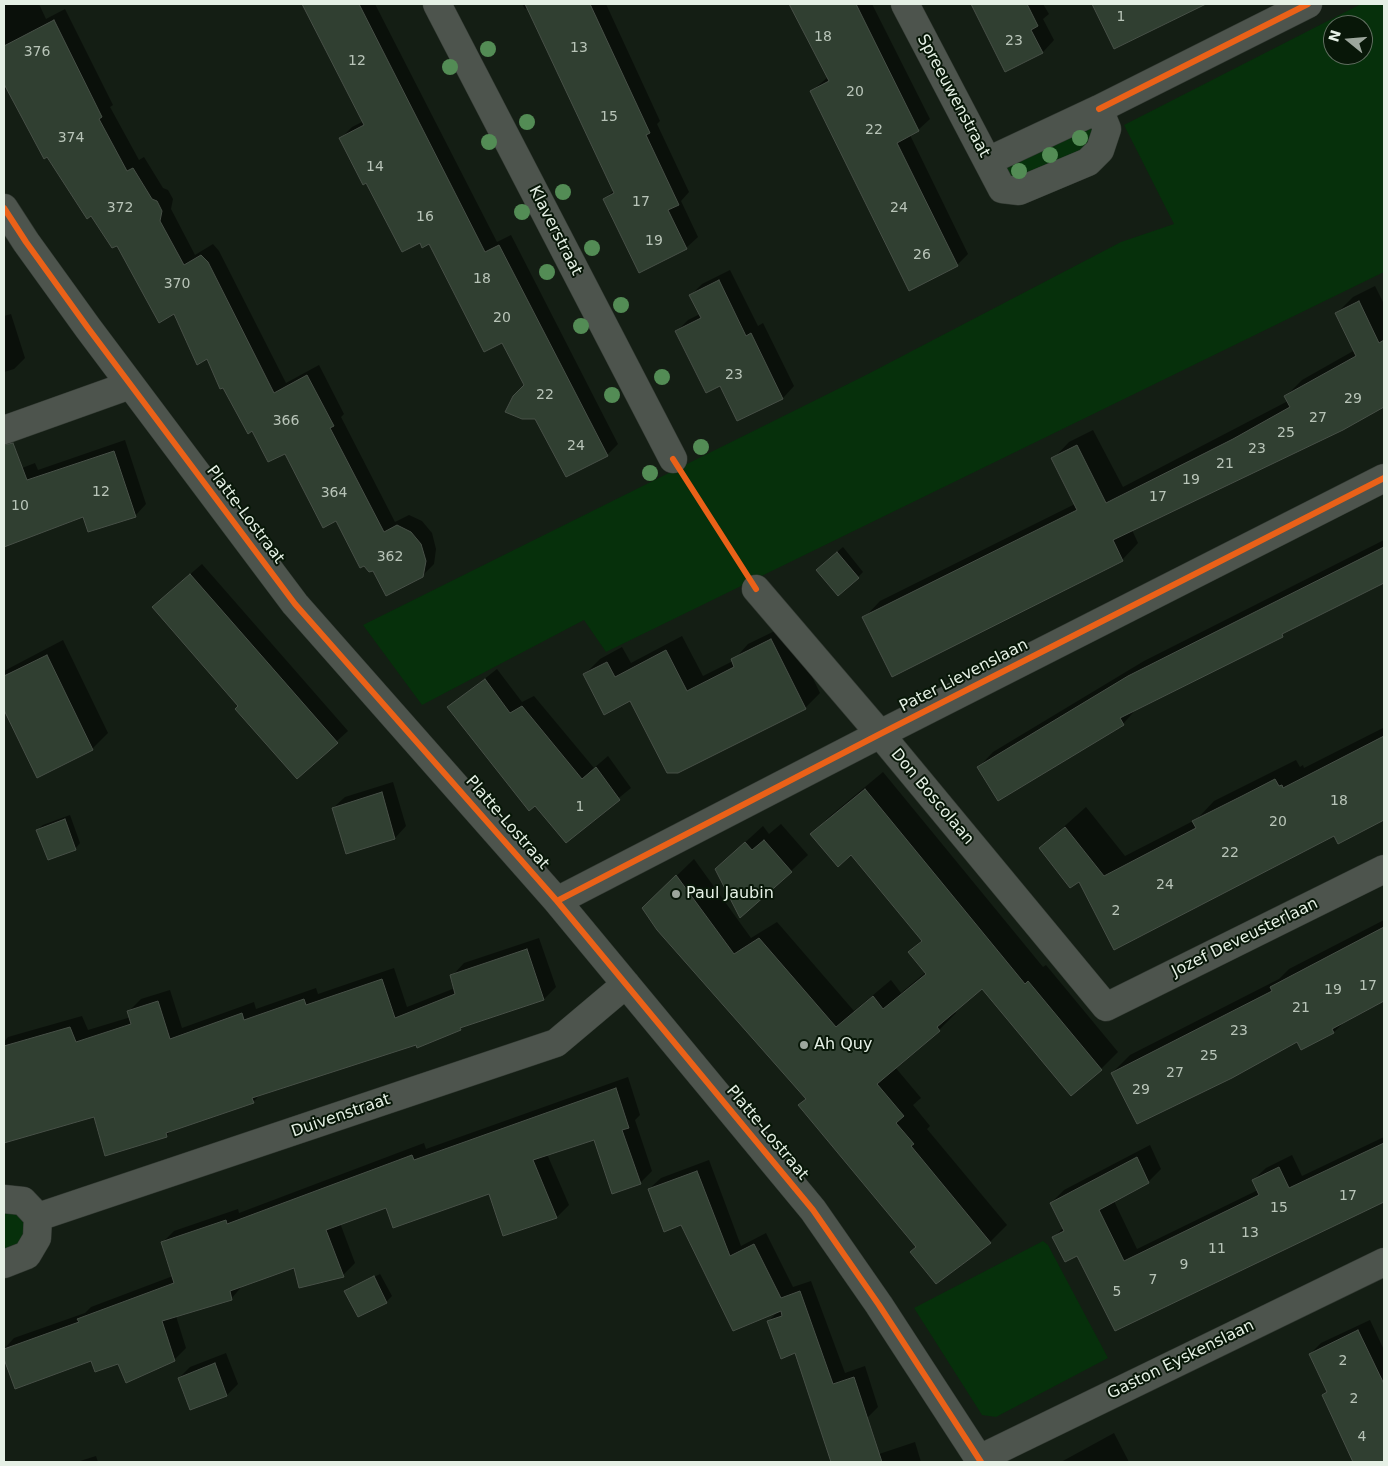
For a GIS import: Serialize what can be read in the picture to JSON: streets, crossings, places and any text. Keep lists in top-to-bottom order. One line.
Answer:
{"streets":{"street":["Spreeuwenstraat","Klaverstraat","Platte-Lostraat","Pater Lievenslaan","Don Boscolaan","Jozef Deveusterlaan","Duivenstraat","Gaston Eyskenslaan"]},"crossings":[["Platte-Lostraat","Pater Lievenslaan"],["Platte-Lostraat","Duivenstraat"],["Platte-Lostraat","Gaston Eyskenslaan"],["Pater Lievenslaan","Don Boscolaan"],["Don Boscolaan","Jozef Deveusterlaan"]],"places":["Paul Jaubin","Ah Quy"],"house_numbers":["1","18","23","13","376","12","20","15","22","374","14","17","372","24","16","19","26","18","370","20","23","22","29","27","366","25","24","23","21","19","12","364","17","10","362","18","1","20","22","24","2","17","19","21","23","25","27","29","17","15","13","11","9","7","5","2","2","4"],"north":"left"}
